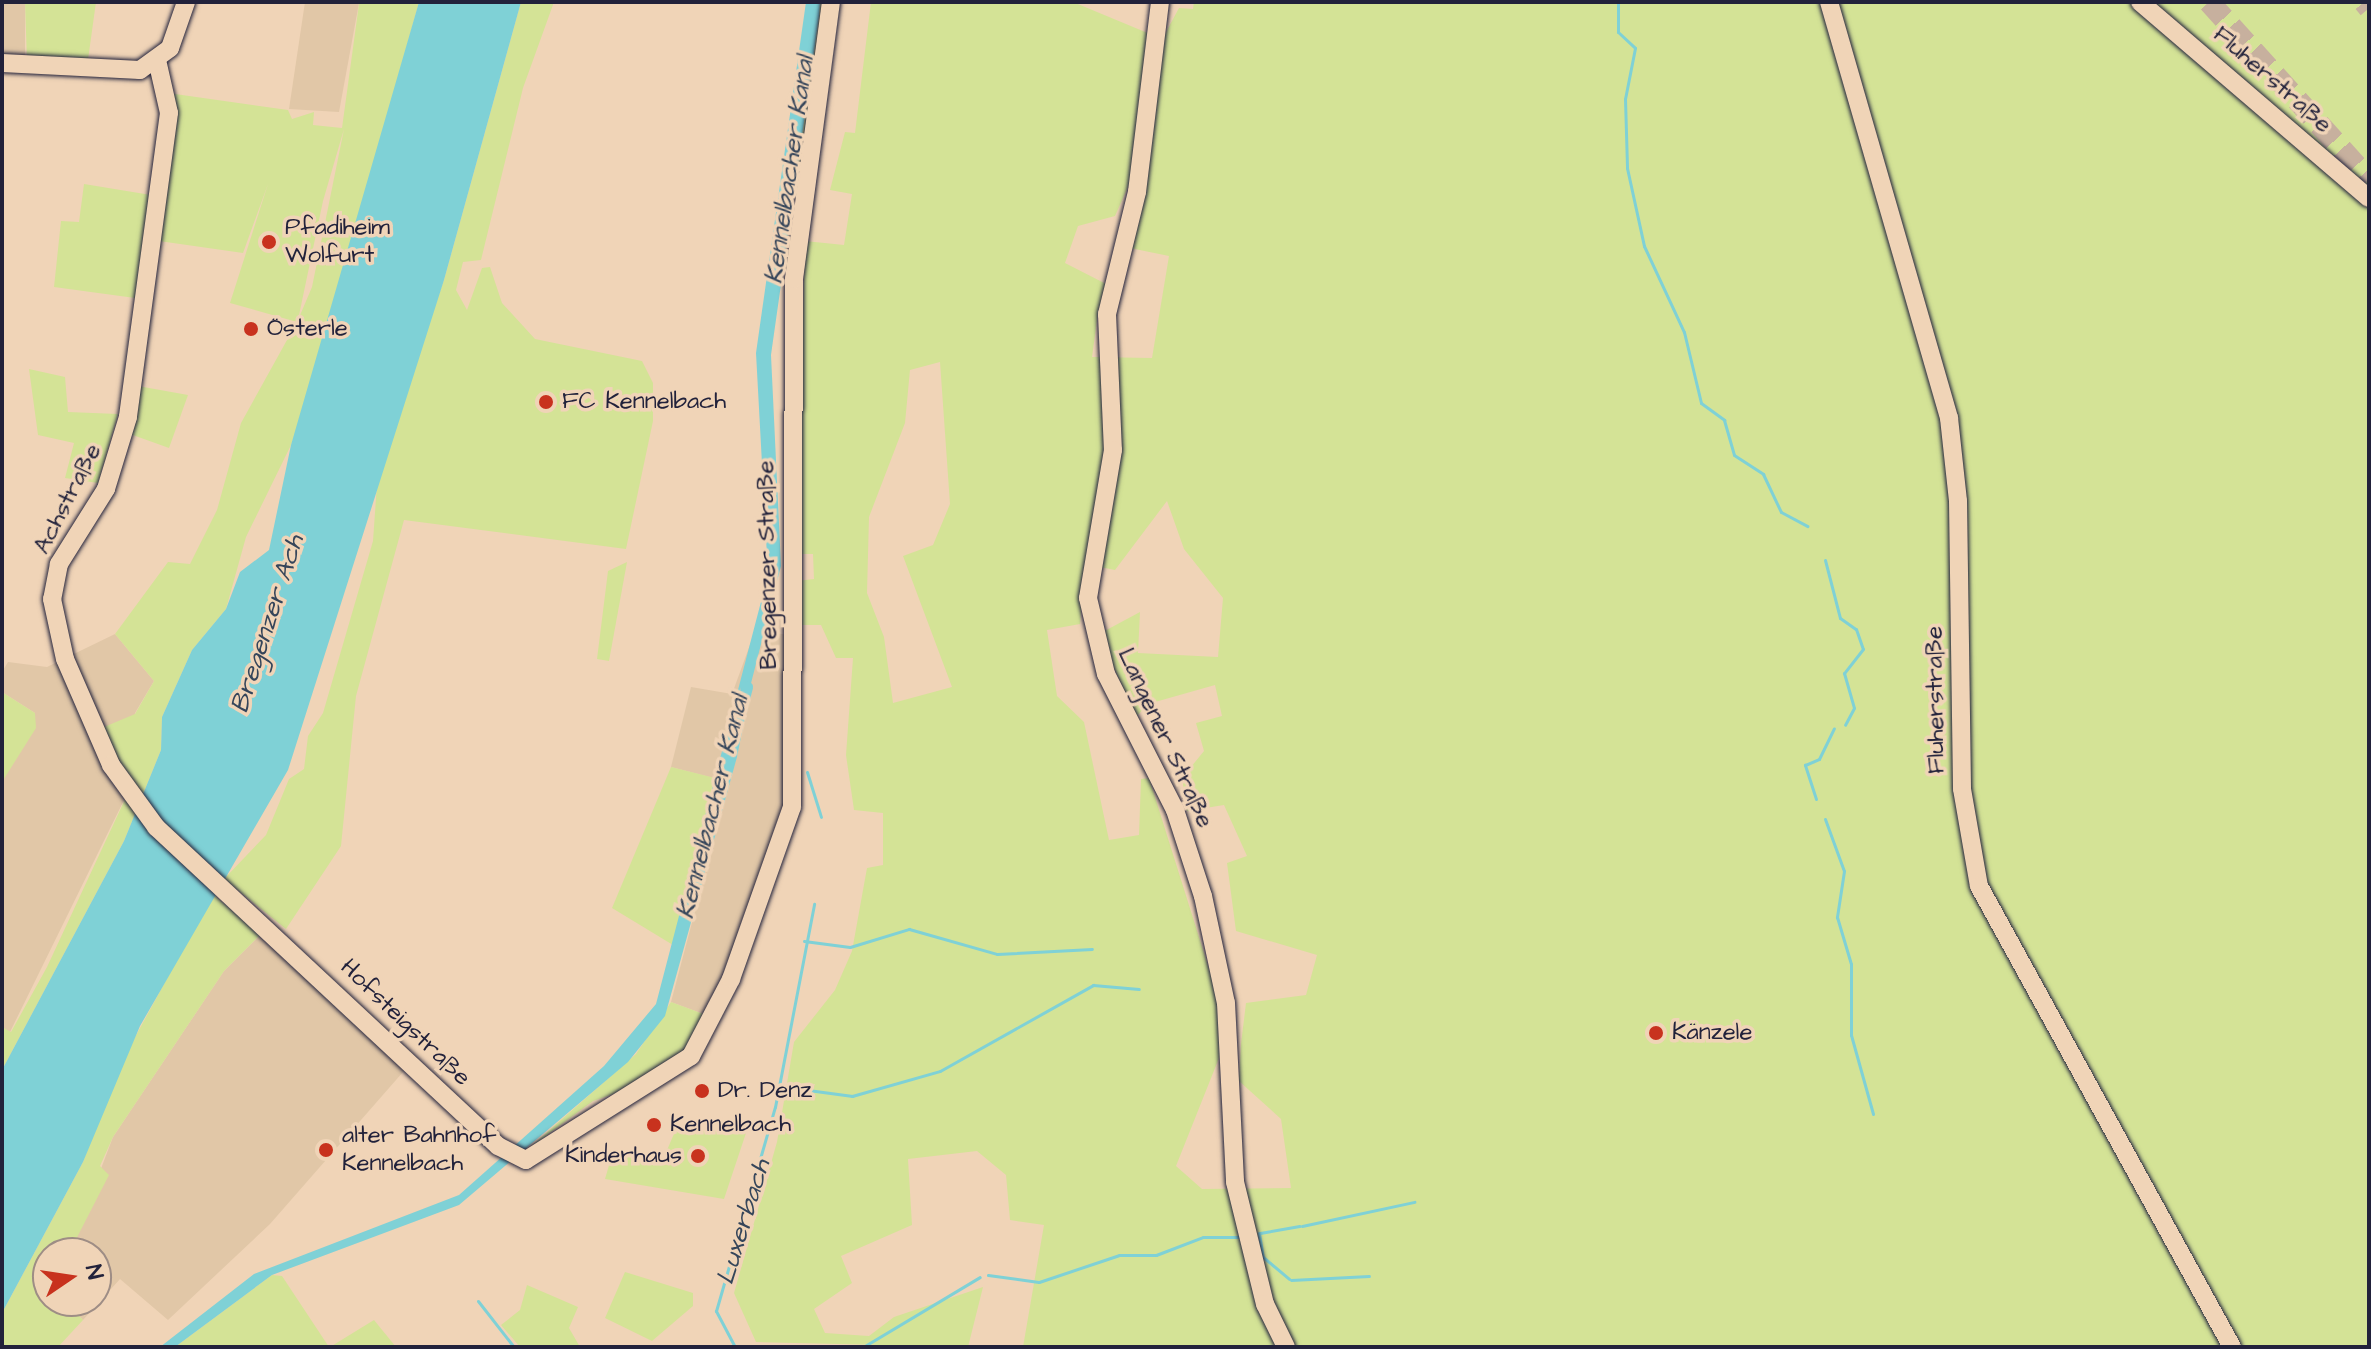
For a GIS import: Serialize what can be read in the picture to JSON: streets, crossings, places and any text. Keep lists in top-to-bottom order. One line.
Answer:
{"streets":{"main road":["Fluherstraße","Achstraße","Bregenzer Straße","Langener Straße","Hofsteigstraße"]},"crossings":[["Achstraße","Hofsteigstraße"],["Bregenzer Straße","Hofsteigstraße"]],"water":["Kennelbacher Kanal","Bregenzer Ach","Luxerbach"],"places":["Pfadiheim Wolfurt","Österle","FC Kennelbach","Känzele","Dr. Denz","Kennelbach","alter Bahnhof Kennelbach","Kinderhaus"],"north":"right"}
